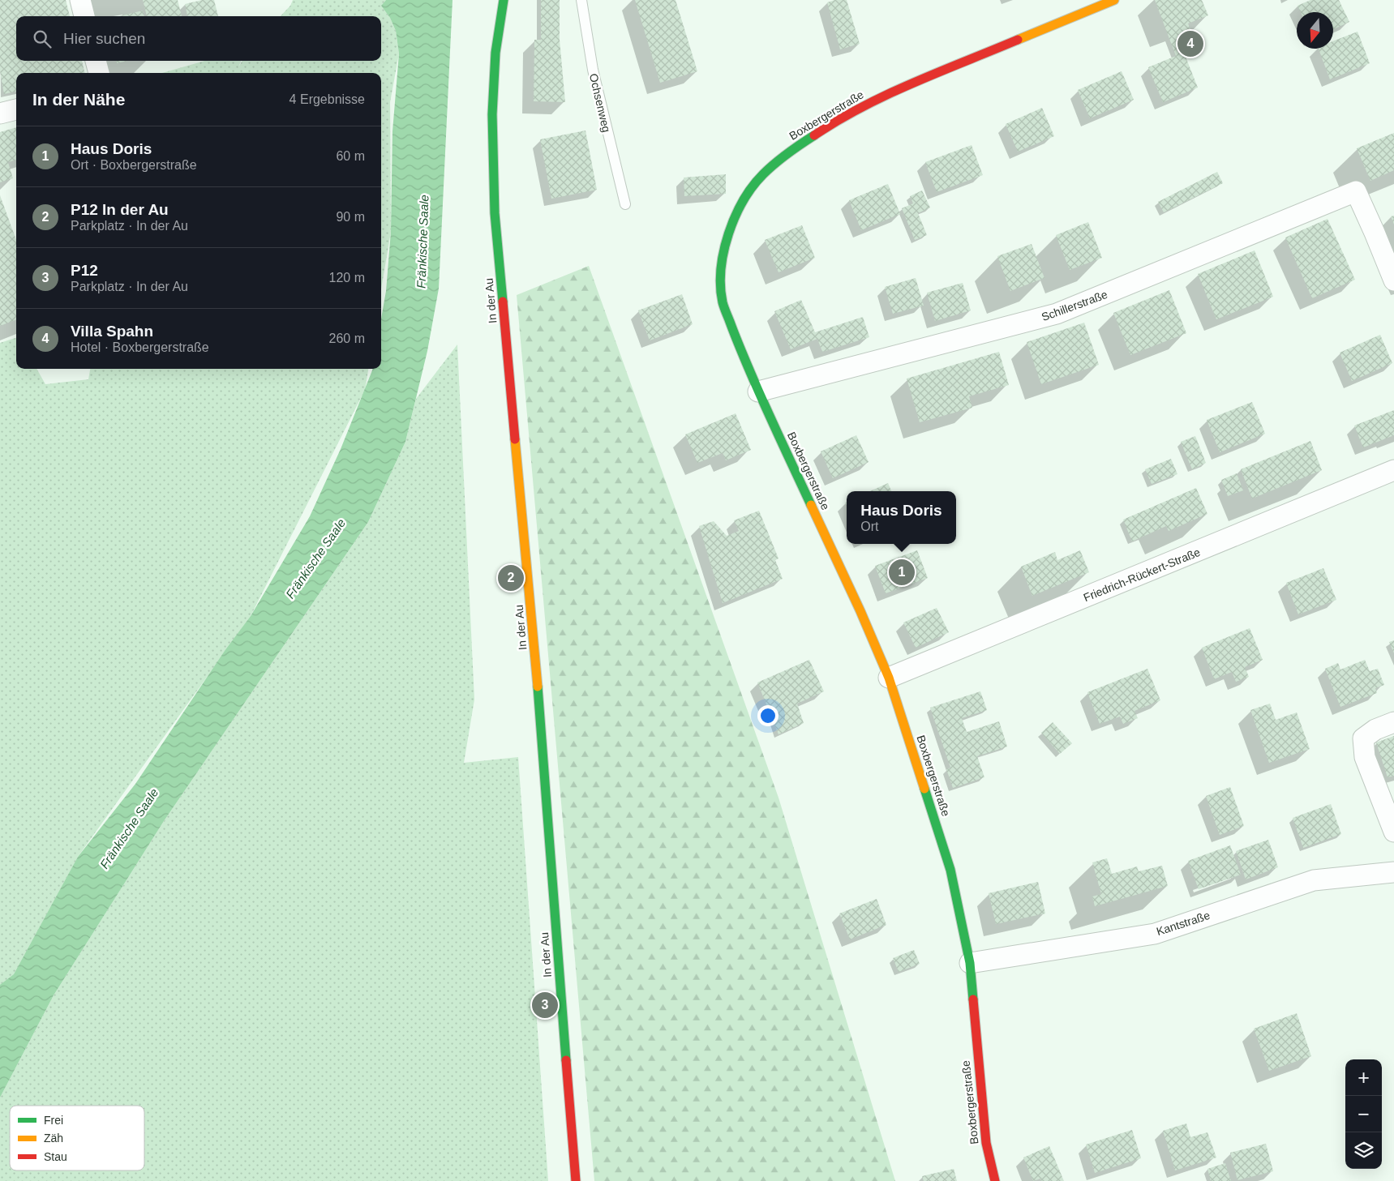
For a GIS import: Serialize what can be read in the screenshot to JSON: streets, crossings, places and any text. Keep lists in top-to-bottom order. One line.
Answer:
{"streets":{"street":["Boxbergerstraße","In der Au","Schillerstraße","Friedrich-Rückert-Straße","Kantstraße"],"lane":["Ochsenweg"]},"crossings":[["Boxbergerstraße","Schillerstraße"],["Boxbergerstraße","Friedrich-Rückert-Straße"],["Boxbergerstraße","Kantstraße"]],"water":["Fränkische Saale"],"legend":["Frei","Zäh","Stau"],"north":"bottom","page":{"search":"Hier suchen","pins":["4","1","2","3"],"heading":["In der Nähe","4 Ergebnisse"],"list":[{"mark":"1","name":"Haus Doris","note":"Ort · Boxbergerstraße","value":"60 m"},{"mark":"2","name":"P12 In der Au","note":"Parkplatz · In der Au","value":"90 m"},{"mark":"3","name":"P12","note":"Parkplatz · In der Au","value":"120 m"},{"mark":"4","name":"Villa Spahn","note":"Hotel · Boxbergerstraße","value":"260 m"}],"popup":["Haus Doris","Ort"],"map_buttons":["+","−"]}}
